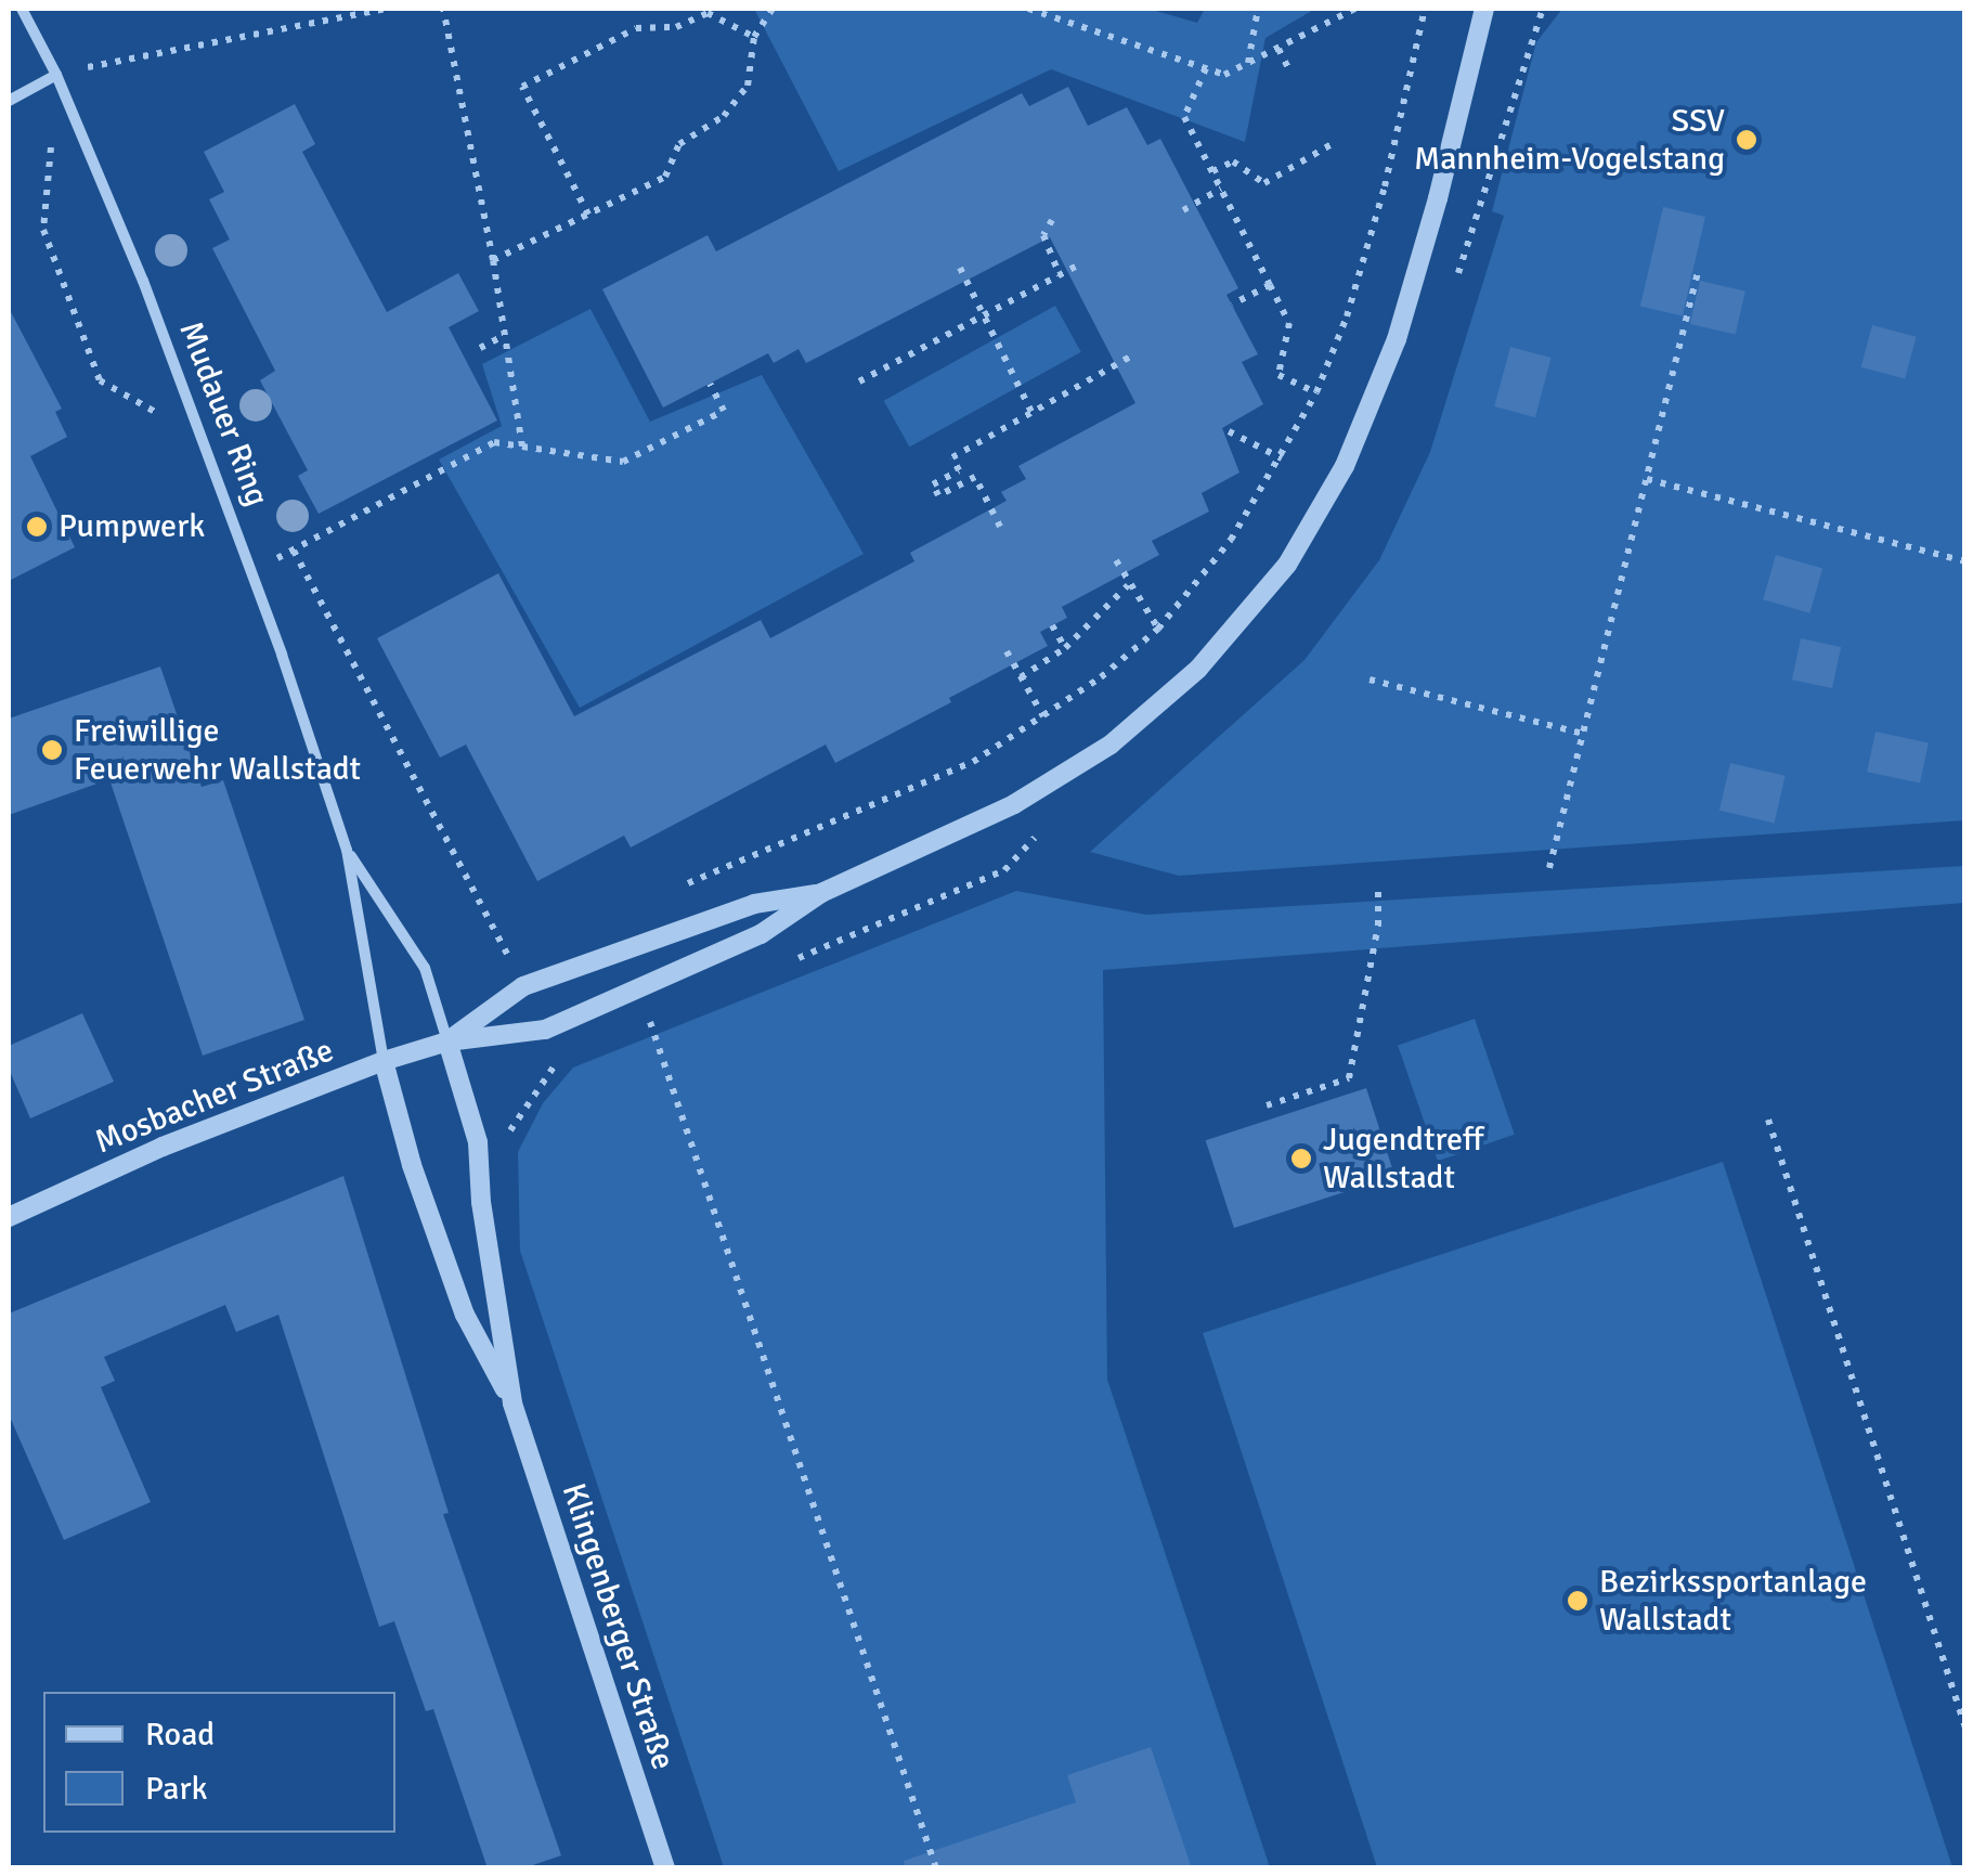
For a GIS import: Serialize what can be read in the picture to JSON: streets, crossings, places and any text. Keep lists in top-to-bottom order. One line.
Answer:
{"streets":{"street":["Mudauer Ring","Mosbacher Straße","Klingenberger Straße"]},"crossings":[["Mudauer Ring","Mosbacher Straße"],["Mudauer Ring","Klingenberger Straße"],["Mosbacher Straße","Klingenberger Straße"]],"places":["SSV Mannheim-Vogelstang","Pumpwerk","Freiwillige Feuerwehr Wallstadt","Jugendtreff Wallstadt","Bezirkssportanlage Wallstadt"],"legend":["Road","Park"]}
